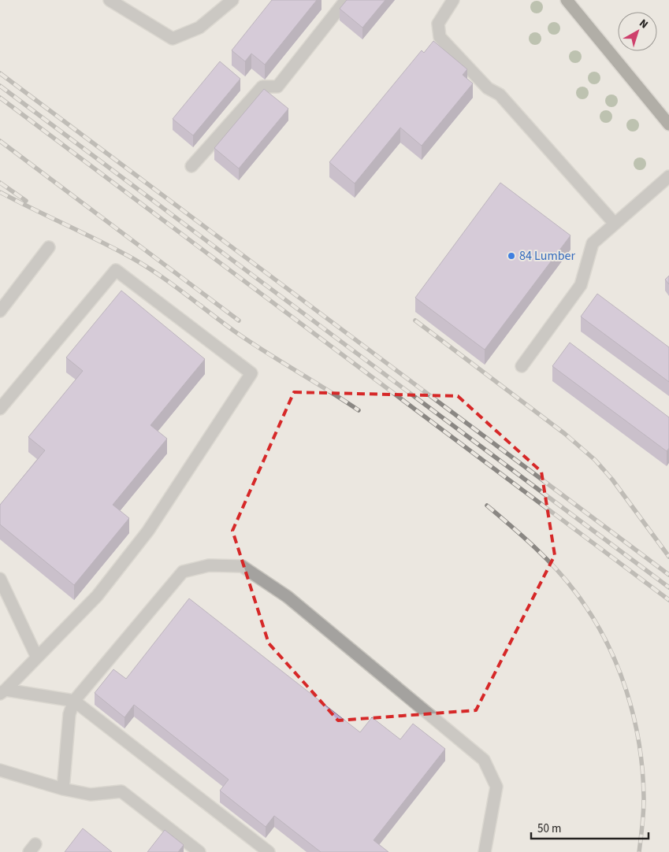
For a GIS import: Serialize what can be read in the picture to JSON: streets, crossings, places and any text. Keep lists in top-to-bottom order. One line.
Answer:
{"places":["84 Lumber"],"scale_bar":"50 m","north":"top right"}
